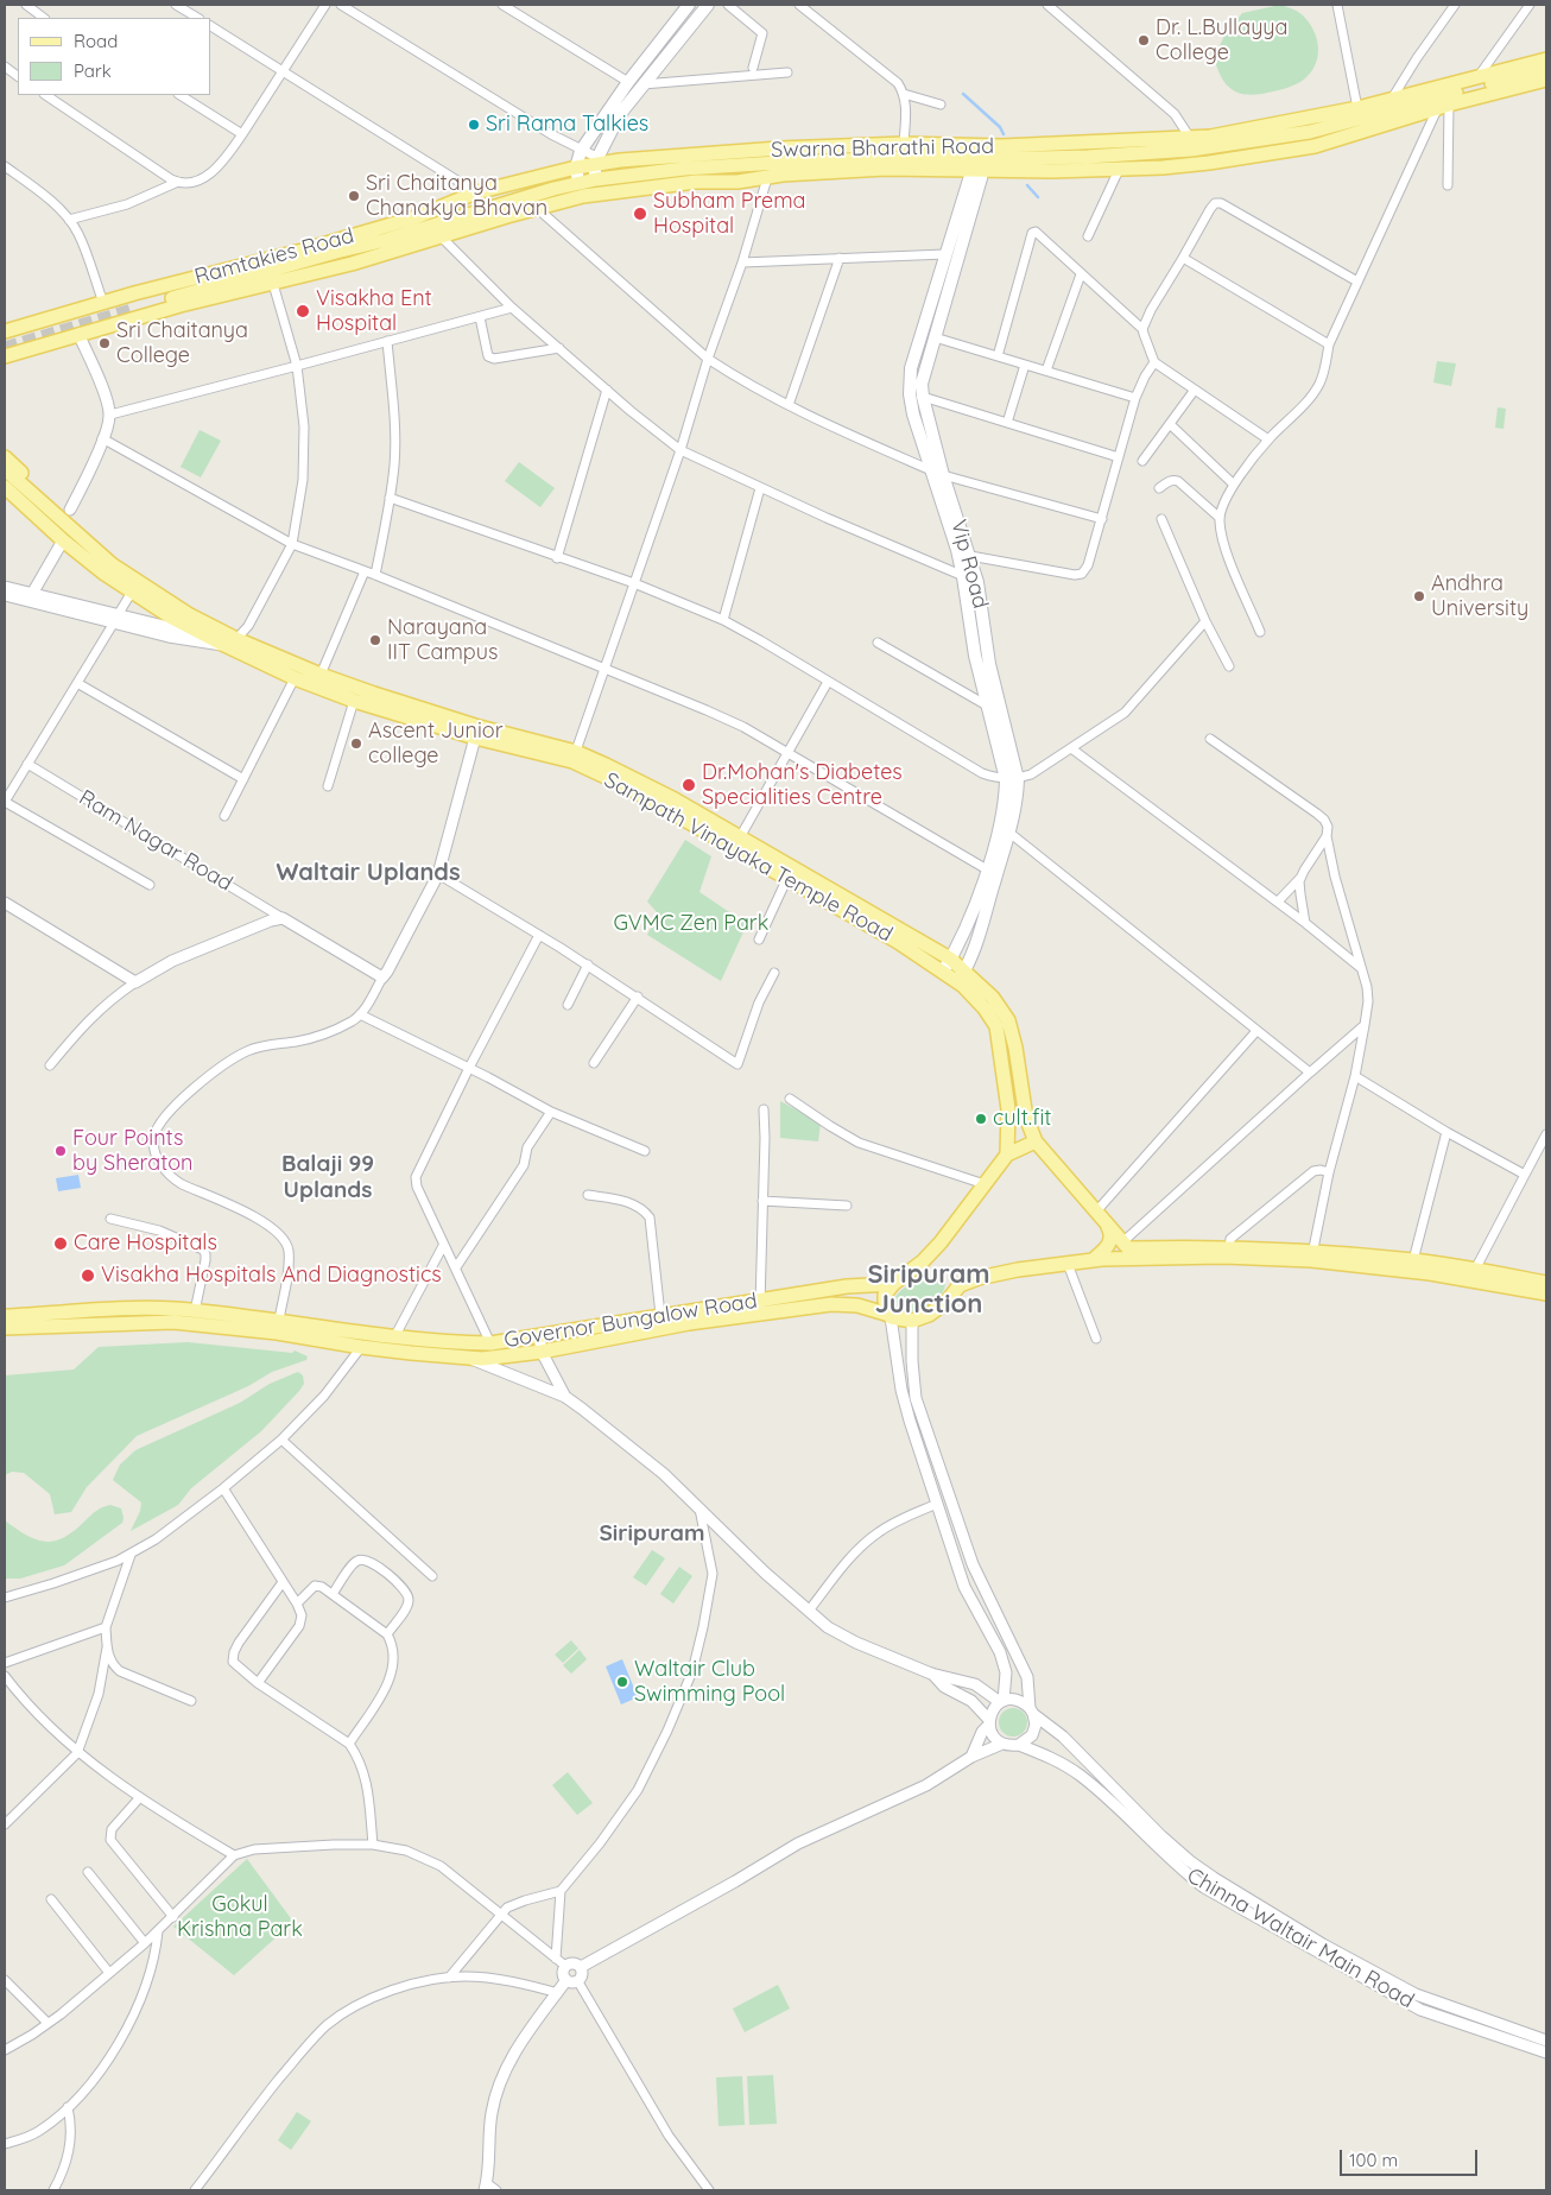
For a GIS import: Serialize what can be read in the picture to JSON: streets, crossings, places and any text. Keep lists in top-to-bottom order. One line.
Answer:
{"streets":{"main road":["Swarna Bharathi Road","Ramtakies Road","Vip Road","Sampath Vinayaka Temple Road","Governor Bungalow Road"],"street":["Ram Nagar Road","Chinna Waltair Main Road"]},"crossings":[["Swarna Bharathi Road","Ramtakies Road"],["Swarna Bharathi Road","Vip Road"],["Vip Road","Sampath Vinayaka Temple Road"]],"districts":["Waltair Uplands","Balaji 99 Uplands","Siripuram Junction","Siripuram"],"parks":["GVMC Zen Park","Gokul Krishna Park"],"places":["Dr. L.Bullayya College","Sri Rama Talkies","Sri Chaitanya Chanakya Bhavan","Subham Prema Hospital","Visakha Ent Hospital","Sri Chaitanya College","Andhra University","Narayana IIT Campus","Ascent Junior college","Dr.Mohan's Diabetes Specialities Centre","cult.fit","Four Points by Sheraton","Care Hospitals","Visakha Hospitals And Diagnostics","Waltair Club Swimming Pool"],"legend":["Road","Park"],"scale_bar":"100 m"}
